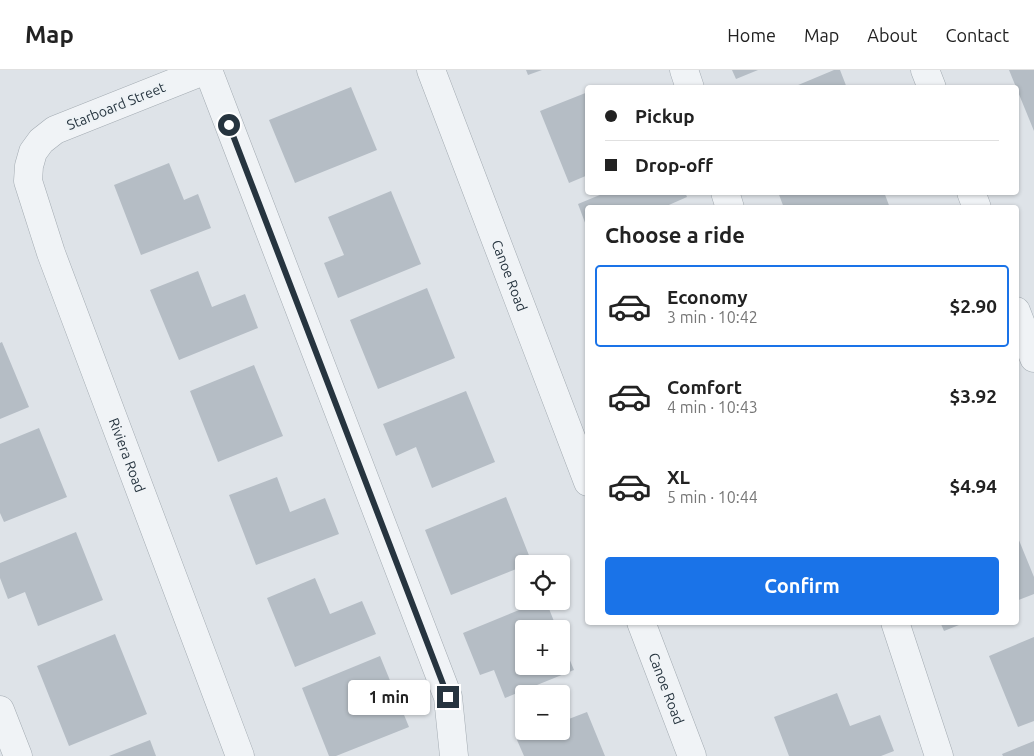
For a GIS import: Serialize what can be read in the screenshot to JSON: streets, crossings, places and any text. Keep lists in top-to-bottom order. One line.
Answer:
{"streets":{"street":["Starboard Street","Canoe Road","Riviera Road"]},"crossings":[["Starboard Street","Riviera Road"]],"page":{"header":"Map","nav":["Home","Map","About","Contact"],"banner":["Pickup","Drop-off"],"heading":"Choose a ride","list":[{"name":"Economy","note":"3 min · 10:42","value":"$2.90"},{"name":"Comfort","note":"4 min · 10:43","value":"$3.92"},{"name":"XL","note":"5 min · 10:44","value":"$4.94"}],"buttons":"Confirm","map_buttons":["+","−"],"bubble":"1 min"}}
